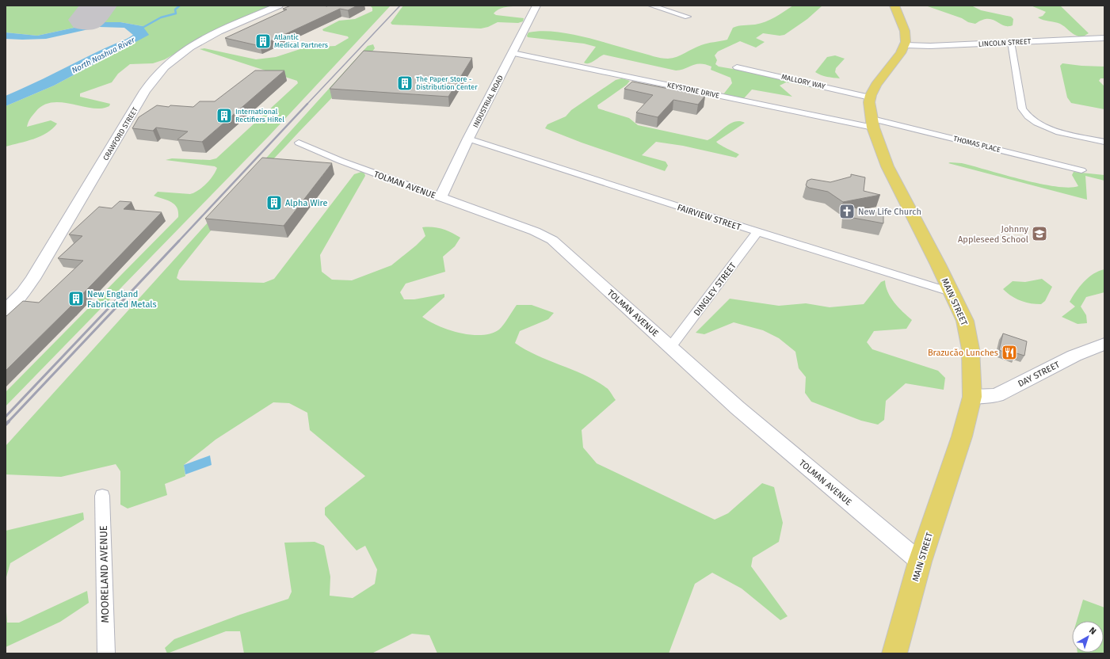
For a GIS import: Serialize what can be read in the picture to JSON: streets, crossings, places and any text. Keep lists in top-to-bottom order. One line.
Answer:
{"streets":{"main road":["CRAWFORD STREET","MAIN STREET","DAY STREET"],"street":["LINCOLN STREET","MALLORY WAY","KEYSTONE DRIVE","INDUSTRIAL ROAD","THOMAS PLACE","TOLMAN AVENUE","FAIRVIEW STREET","DINGLEY STREET","MOORELAND AVENUE"]},"crossings":[["MALLORY WAY","MAIN STREET"],["KEYSTONE DRIVE","INDUSTRIAL ROAD"],["KEYSTONE DRIVE","THOMAS PLACE"],["KEYSTONE DRIVE","MAIN STREET"],["INDUSTRIAL ROAD","TOLMAN AVENUE"],["INDUSTRIAL ROAD","FAIRVIEW STREET"],["THOMAS PLACE","MAIN STREET"],["TOLMAN AVENUE","DINGLEY STREET"],["TOLMAN AVENUE","MAIN STREET"],["FAIRVIEW STREET","DINGLEY STREET"],["FAIRVIEW STREET","MAIN STREET"],["MAIN STREET","DAY STREET"]],"water":["North Nashua River"],"places":{"building":["Atlantic Medical Partners","The Paper Store - Distribution Center","International Rectifiers HiRel","Alpha Wire","New England Fabricated Metals"],"church":["New Life Church"],"school or university":["Johnny Appleseed School"],"restaurant":["Brazucăo Lunches"]},"north":"top right"}
